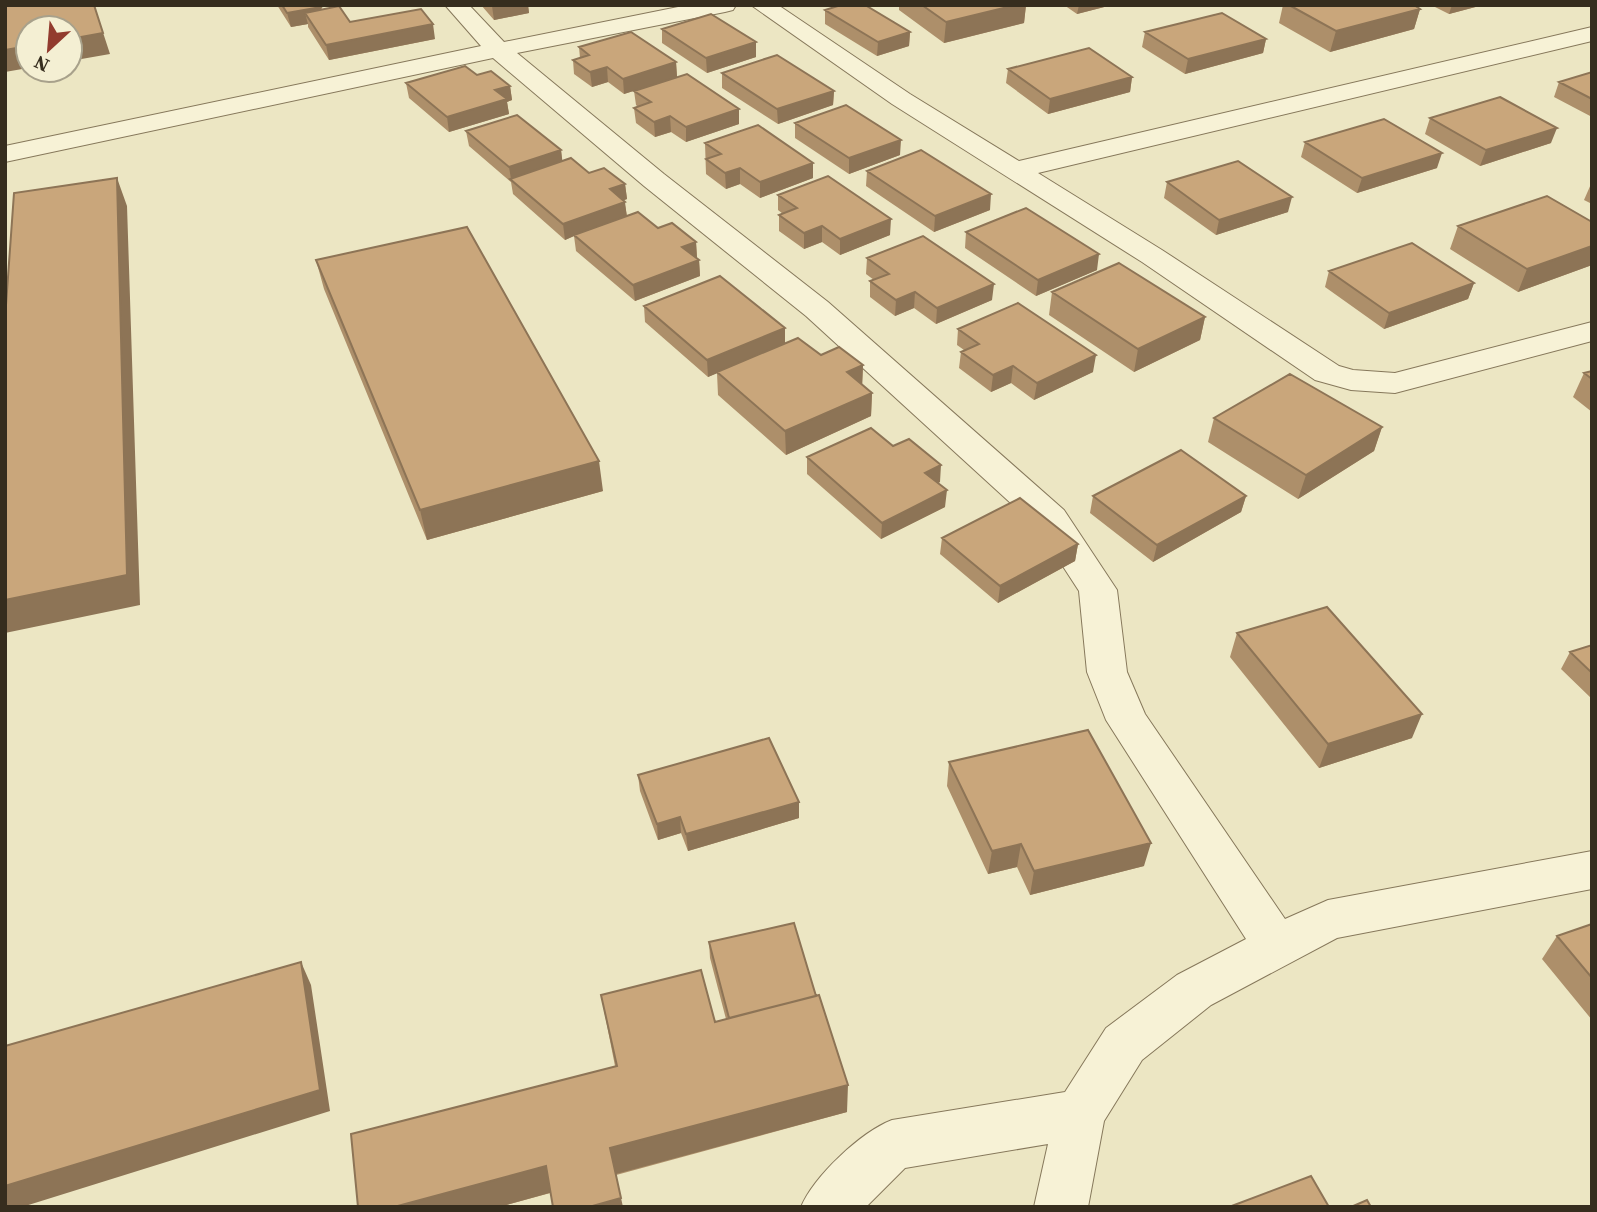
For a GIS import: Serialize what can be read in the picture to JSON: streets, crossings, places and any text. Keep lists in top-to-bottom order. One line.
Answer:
{"north":"bottom left"}
